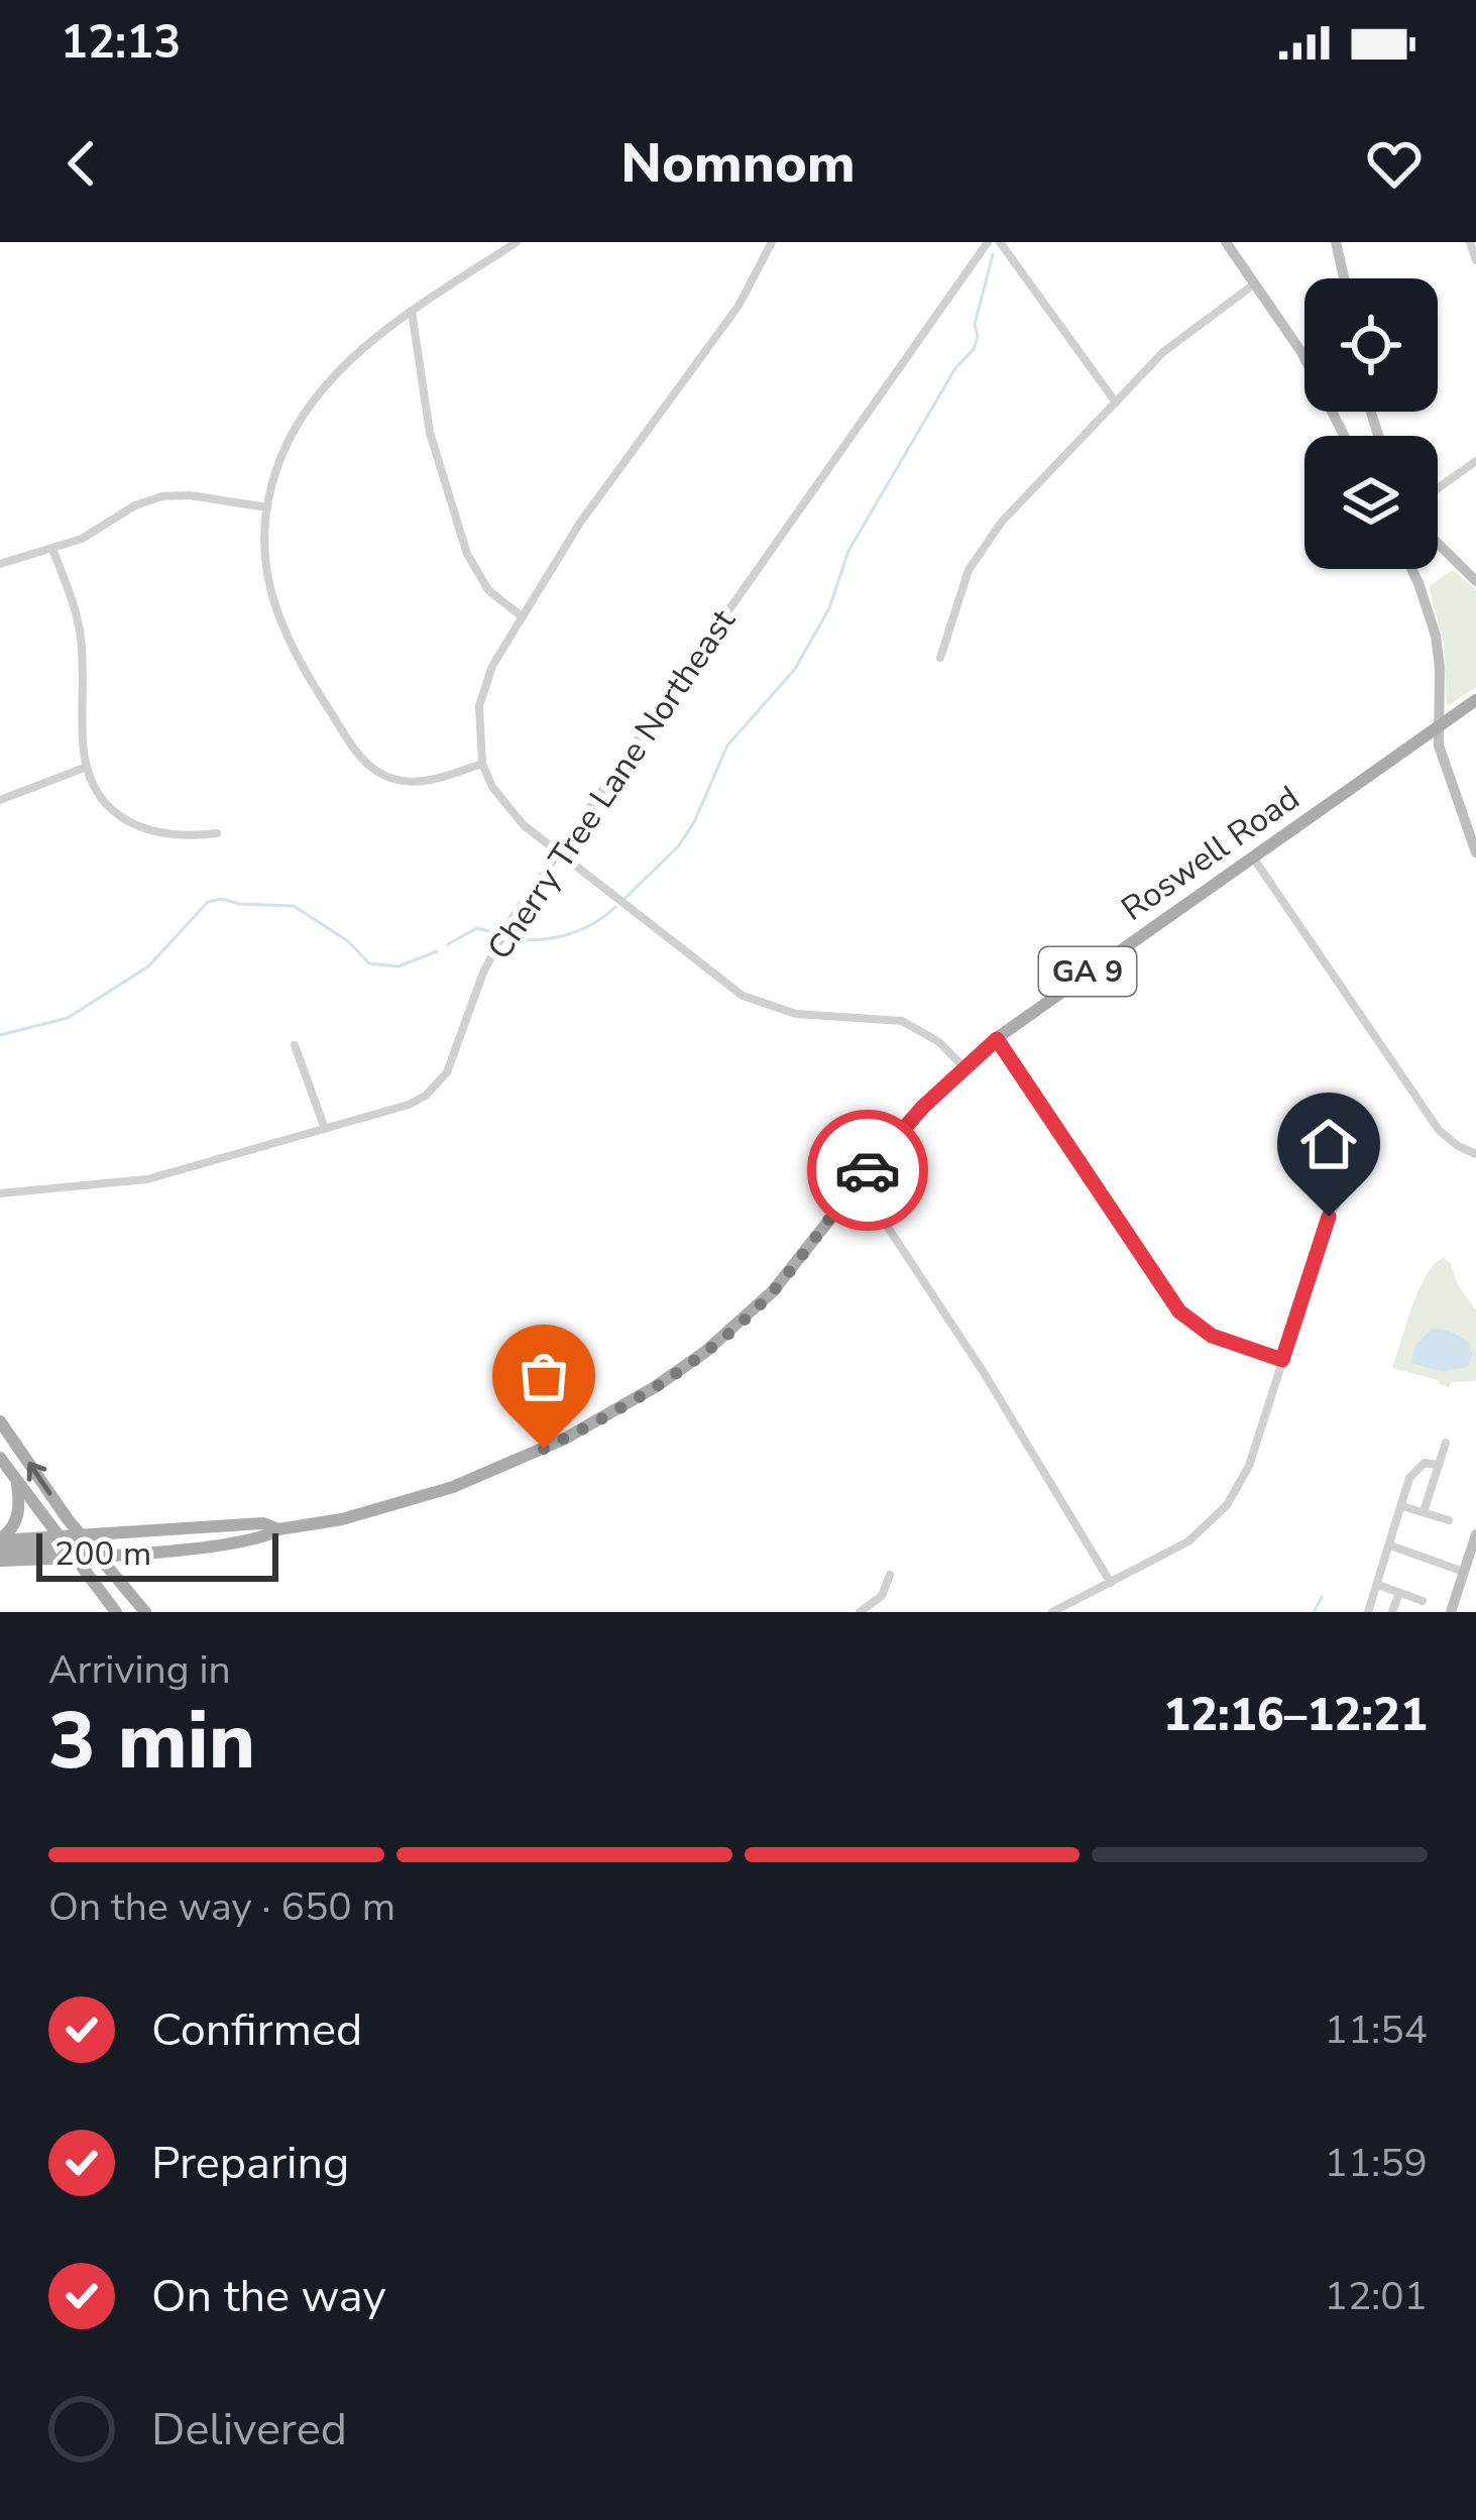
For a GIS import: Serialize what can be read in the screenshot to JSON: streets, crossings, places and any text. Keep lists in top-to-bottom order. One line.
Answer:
{"streets":{"main road":["Roswell Road","GA 9"],"street":["Cherry Tree Lane Northeast"]},"scale_bar":"200 m","page":{"status":"12:13","header":"Nomnom","scale":"200 m","heading":["3 min","Arriving in","12:16–12:21"],"bar":"On the way · 650 m","list":[["Confirmed","11:54"],["Preparing","11:59"],["On the way","12:01"],"Delivered"]}}
